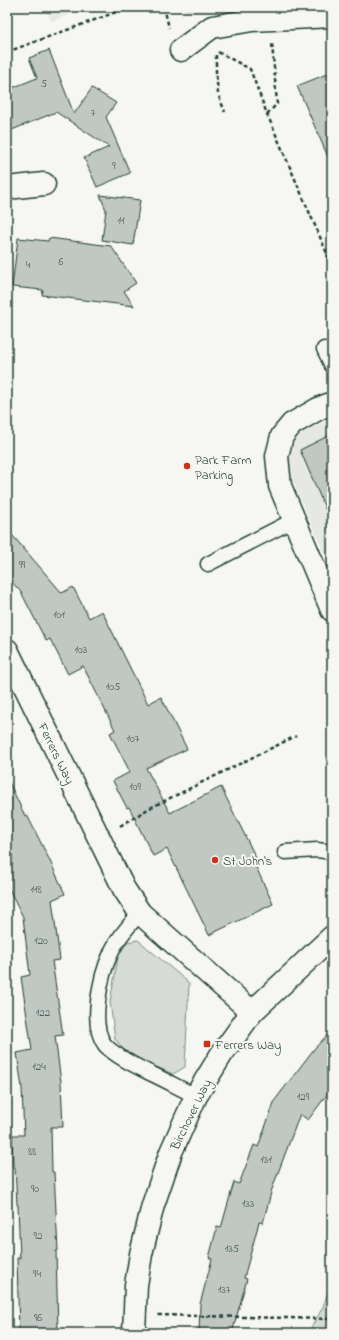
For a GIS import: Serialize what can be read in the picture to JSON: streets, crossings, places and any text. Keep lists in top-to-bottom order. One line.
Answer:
{"streets":{"street":["Ferrers Way","Birchover Way"]},"crossings":[["Ferrers Way","Birchover Way"]],"places":{"other":["Park Farm Parking","St John's"],"transit":["Ferrers Way"]},"house_numbers":["5","7","9","11","6","4","99","101","103","105","107","109","118","120","122","124","129","88","131","90","133","92","135","94","137","96"]}
